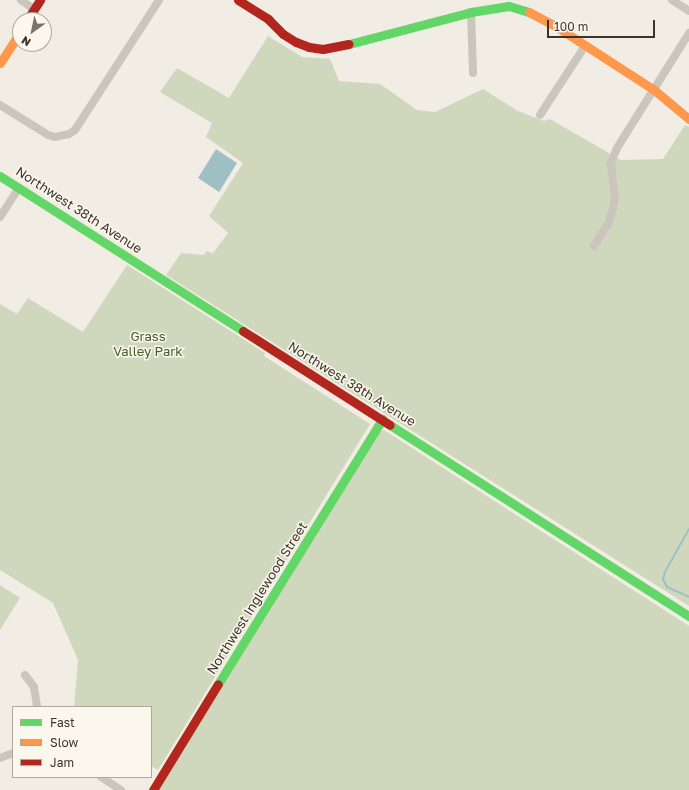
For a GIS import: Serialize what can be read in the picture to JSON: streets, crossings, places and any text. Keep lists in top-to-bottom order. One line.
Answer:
{"streets":{"street":["Northwest 38th Avenue","Northwest Inglewood Street"]},"crossings":[["Northwest 38th Avenue","Northwest Inglewood Street"]],"parks":["Grass Valley Park"],"legend":["Fast","Slow","Jam"],"scale_bar":"100 m","north":"bottom left"}
